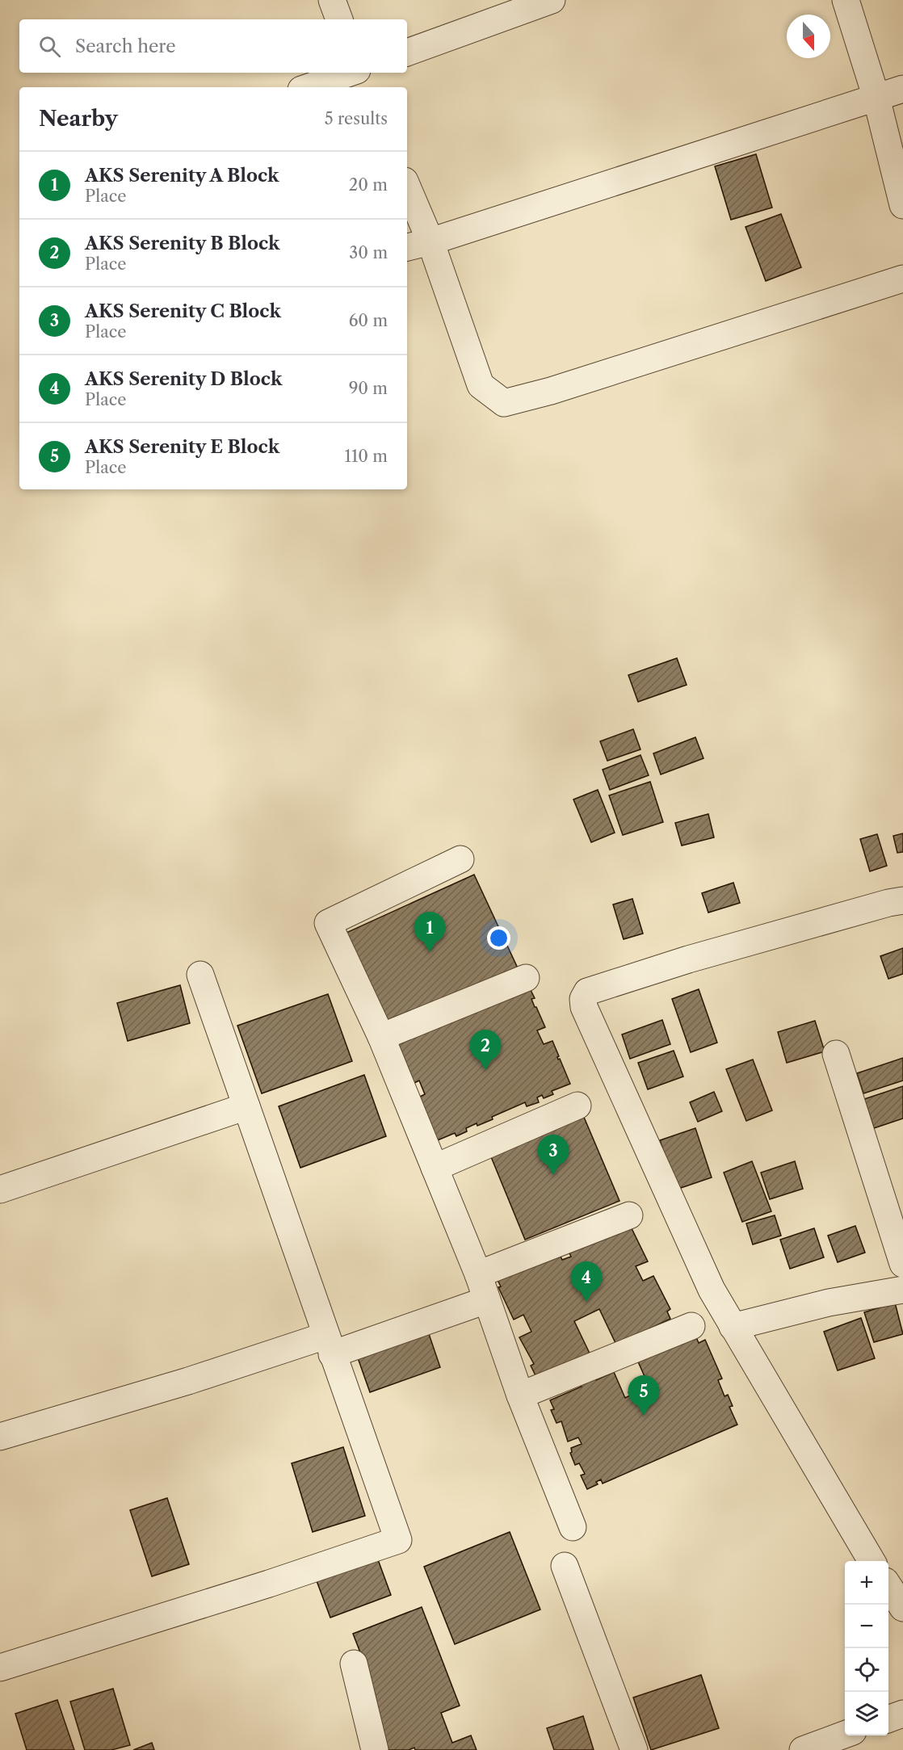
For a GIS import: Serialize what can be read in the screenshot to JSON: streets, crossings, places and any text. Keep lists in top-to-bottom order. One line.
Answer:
{"north":"bottom","page":{"search":"Search here","heading":["Nearby","5 results"],"list":[{"mark":"1","name":"AKS Serenity A Block","note":"Place","value":"20 m"},{"mark":"2","name":"AKS Serenity B Block","note":"Place","value":"30 m"},{"mark":"3","name":"AKS Serenity C Block","note":"Place","value":"60 m"},{"mark":"4","name":"AKS Serenity D Block","note":"Place","value":"90 m"},{"mark":"5","name":"AKS Serenity E Block","note":"Place","value":"110 m"}],"pins":["1","2","3","4","5"],"map_buttons":["+","−"]}}
